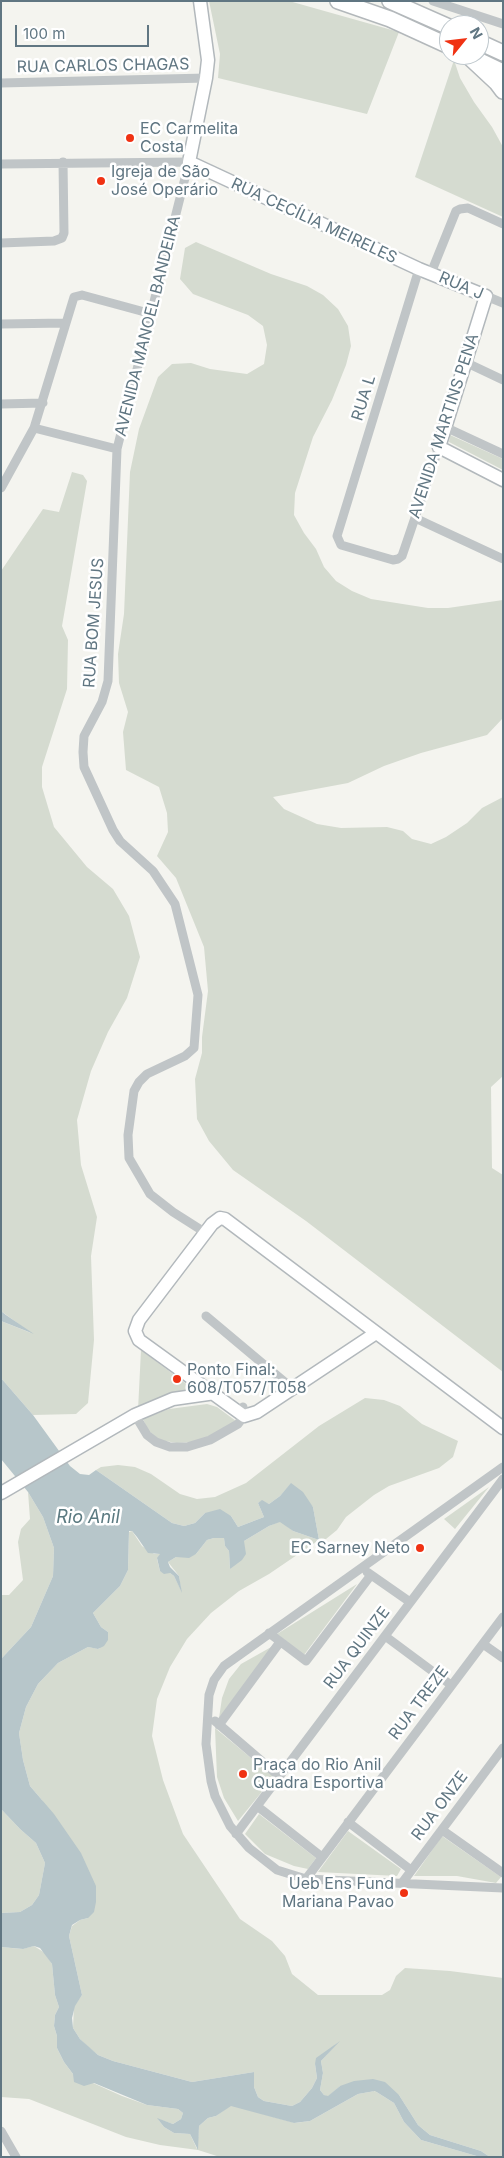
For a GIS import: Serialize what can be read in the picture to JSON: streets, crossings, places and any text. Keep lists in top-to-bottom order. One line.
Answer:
{"streets":{"street":["RUA CARLOS CHAGAS","RUA CECÍLIA MEIRELES","RUA J","AVENIDA MANOEL BANDEIRA","RUA L","AVENIDA MARTINS PENA","RUA BOM JESUS","RUA QUINZE","RUA TREZE","RUA ONZE"]},"crossings":[["RUA CARLOS CHAGAS","AVENIDA MANOEL BANDEIRA"],["RUA CECÍLIA MEIRELES","RUA J"],["RUA CECÍLIA MEIRELES","AVENIDA MANOEL BANDEIRA"],["RUA CECÍLIA MEIRELES","RUA L"],["RUA J","RUA L"],["RUA J","AVENIDA MARTINS PENA"],["AVENIDA MANOEL BANDEIRA","RUA BOM JESUS"],["RUA L","AVENIDA MARTINS PENA"]],"water":["Rio Anil"],"places":["EC Carmelita Costa","Igreja de São José Operário","Ponto Final: 608/T057/T058","EC Sarney Neto","Praça do Rio Anil Quadra Esportiva","Ueb Ens Fund Mariana Pavao"],"scale_bar":"100 m","north":"top right"}
